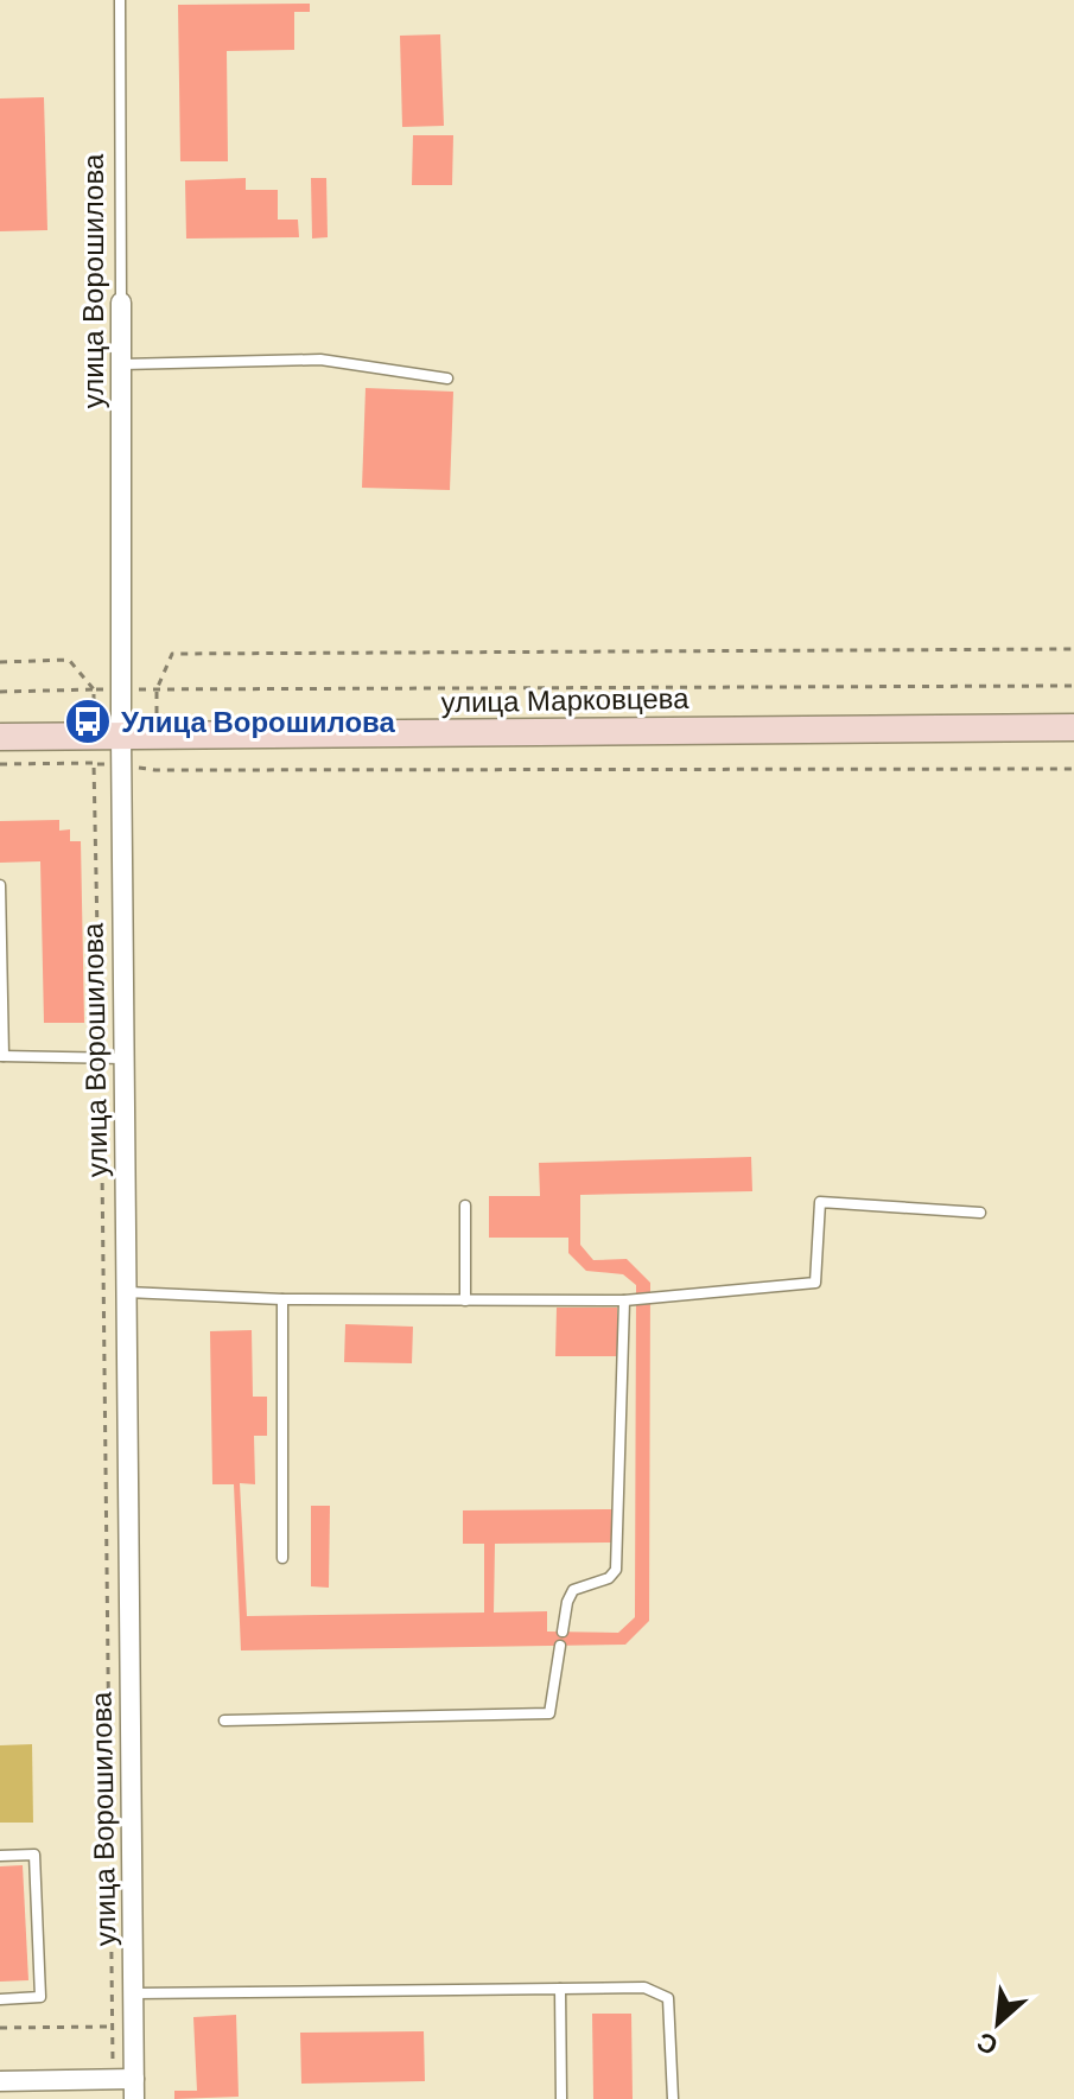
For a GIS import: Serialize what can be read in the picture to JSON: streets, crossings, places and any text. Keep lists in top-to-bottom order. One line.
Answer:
{"streets":{"main road":["улица Марковцева"],"street":["улица Ворошилова"]},"crossings":[["улица Ворошилова","улица Марковцева"]],"places":{"bus stop":["Улица Ворошилова"]},"north":"bottom left"}
